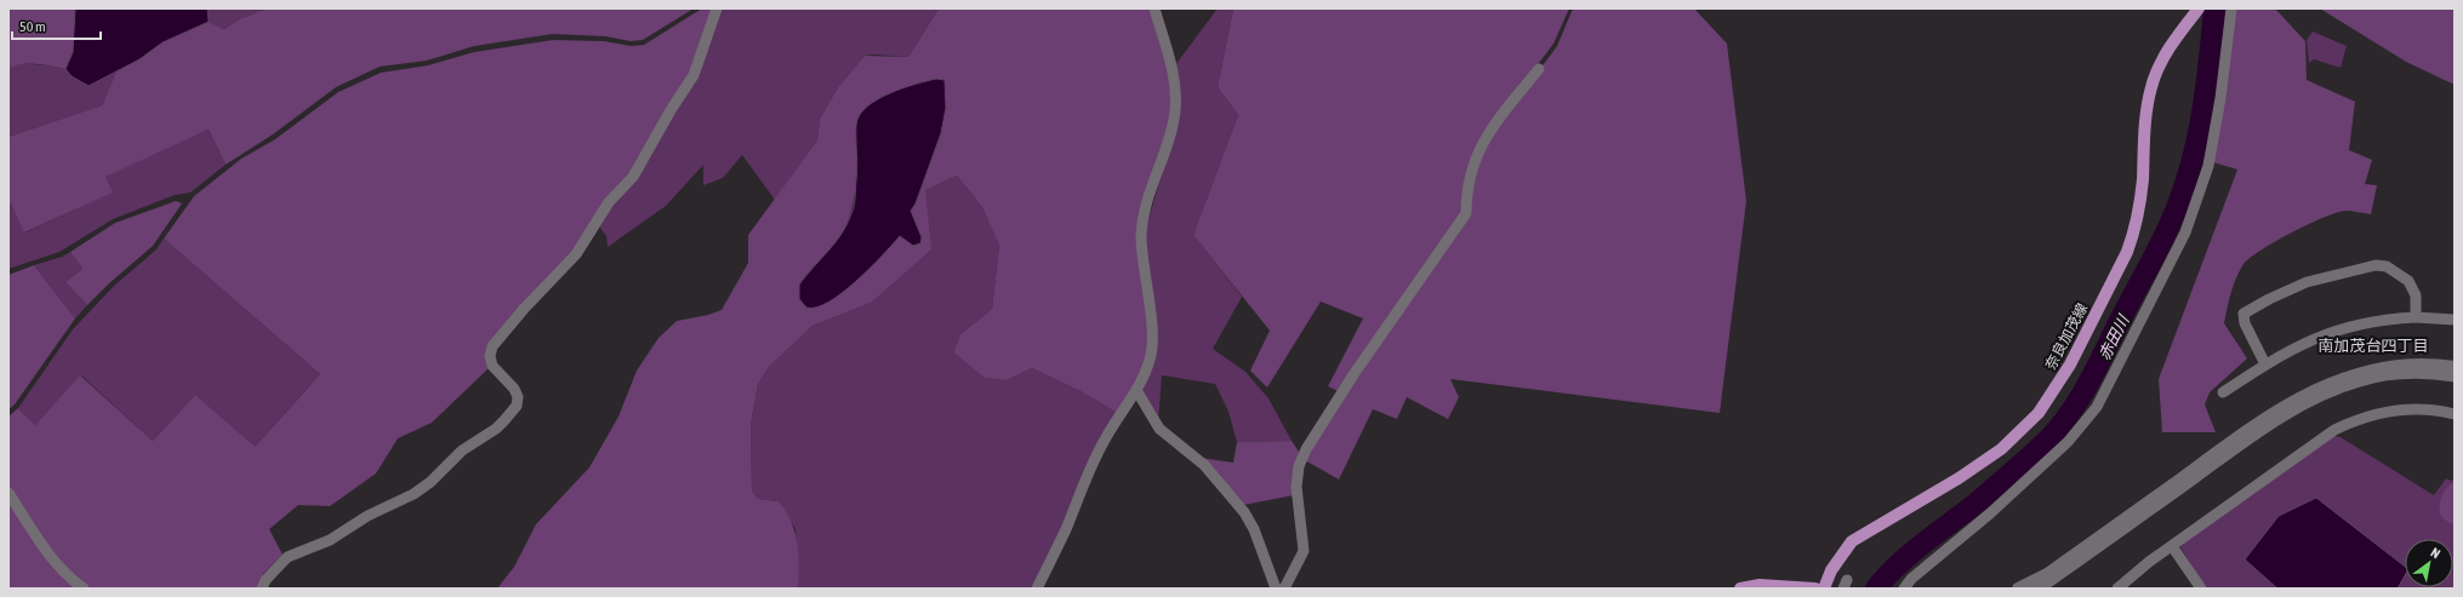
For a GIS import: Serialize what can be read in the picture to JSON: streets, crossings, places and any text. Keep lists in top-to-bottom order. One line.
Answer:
{"streets":{"main road":["奈良加茂線"]},"districts":["南加茂台四丁目"],"water":["赤田川"],"scale_bar":"50 m","north":"top right"}
